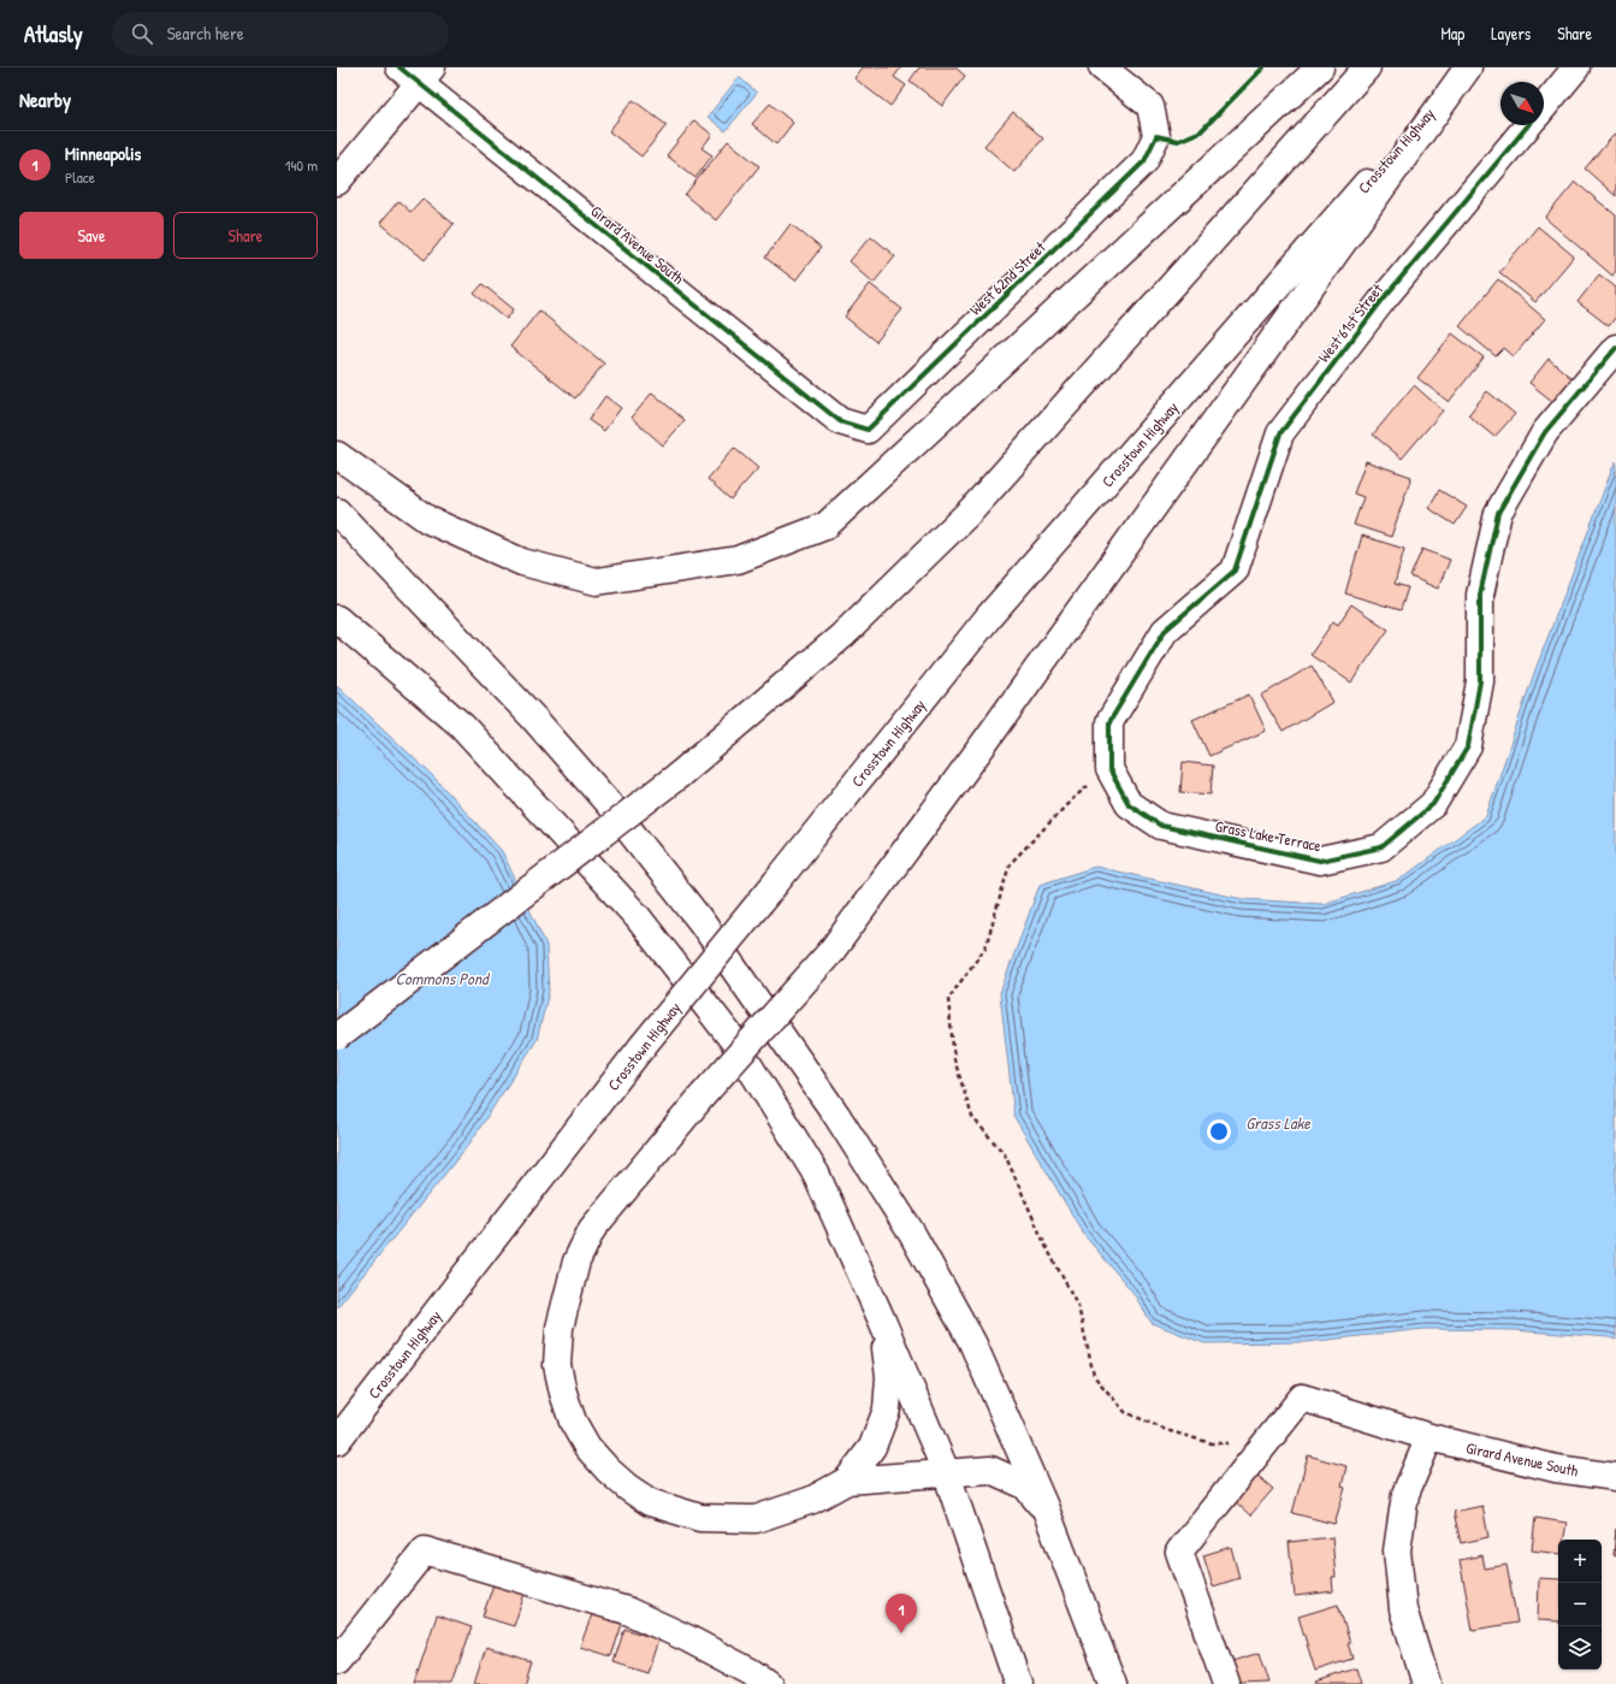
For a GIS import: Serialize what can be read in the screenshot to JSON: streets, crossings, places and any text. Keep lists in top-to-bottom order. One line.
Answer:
{"streets":{"main road":["Crosstown Highway","Girard Avenue South","West 62nd Street","West 61st Street","Grass Lake Terrace"]},"crossings":[["Girard Avenue South","West 62nd Street"],["West 61st Street","Grass Lake Terrace"]],"water":["Commons Pond","Grass Lake"],"north":"bottom right","page":{"header":"Atlasly","search":"Search here","nav":["Map","Layers","Share"],"heading":"Nearby","list":[{"mark":"1","name":"Minneapolis","note":"Place","value":"140 m"}],"buttons":["Save","Share"],"map_buttons":["+","−"],"pins":"1"}}
